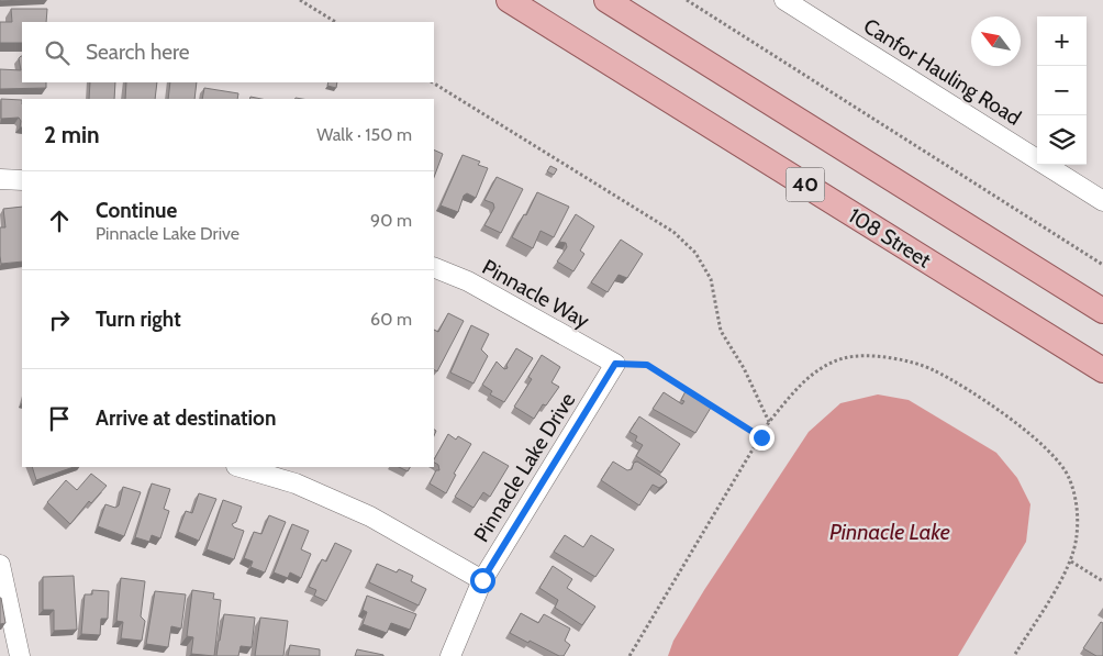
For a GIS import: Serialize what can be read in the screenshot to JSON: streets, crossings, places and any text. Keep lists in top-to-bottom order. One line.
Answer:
{"streets":{"main road":["40","108 Street"],"street":["Canfor Hauling Road","Pinnacle Way","Pinnacle Lake Drive"]},"crossings":[["Pinnacle Way","Pinnacle Lake Drive"]],"water":["Pinnacle Lake"],"north":"top left","page":{"map_buttons":["+","−"],"search":"Search here","heading":["2 min","Walk · 150 m"],"list":[["Continue","Pinnacle Lake Drive","90 m"],["Turn right","60 m"],"Arrive at destination"]}}
